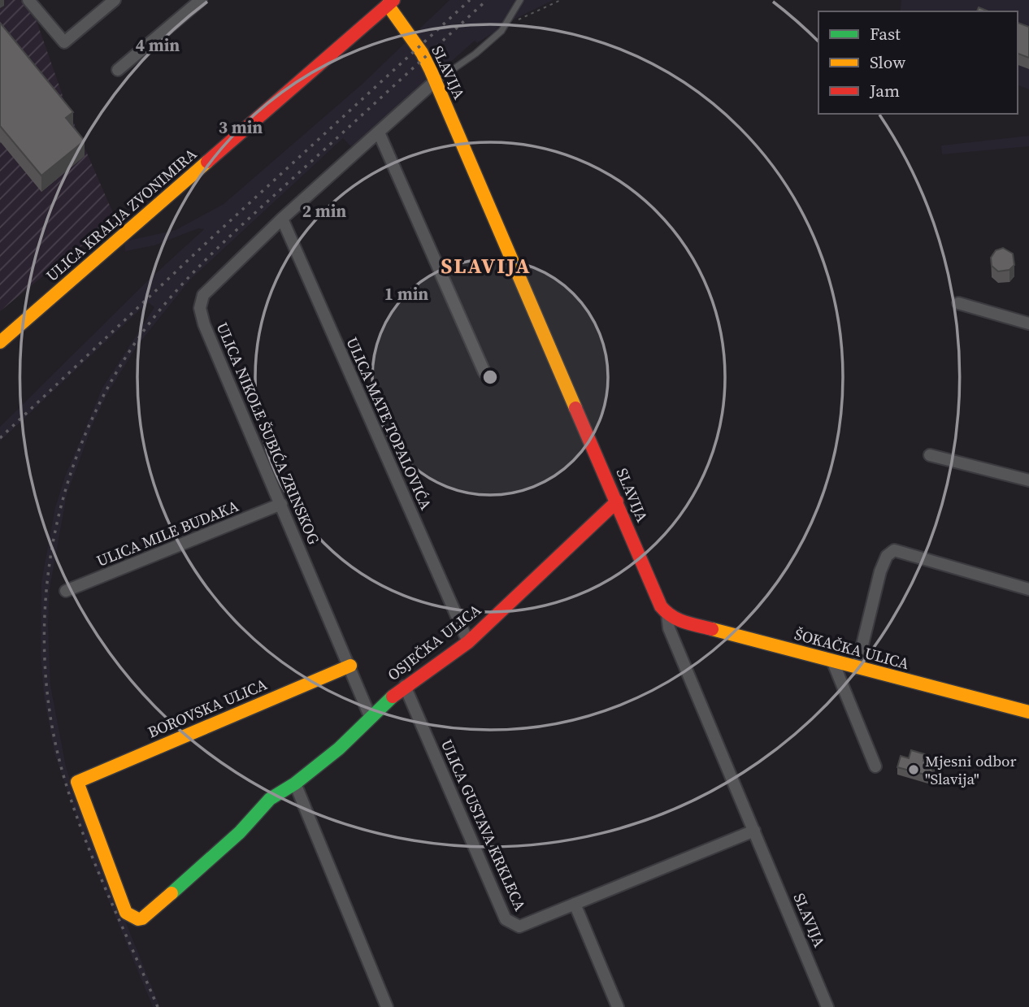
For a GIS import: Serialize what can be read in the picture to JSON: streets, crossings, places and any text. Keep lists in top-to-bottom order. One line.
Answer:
{"streets":{"street":["SLAVIJA","ULICA KRALJA ZVONIMIRA","ULICA MATE TOPALOVIĆA","ULICA NIKOLE ŠUBIĆA ZRINSKOG","ULICA MILE BUDAKA","OSJEČKA ULICA","ŠOKAČKA ULICA","BOROVSKA ULICA","ULICA GUSTAVA KRKLECA"]},"crossings":[["SLAVIJA","ULICA KRALJA ZVONIMIRA"],["SLAVIJA","ULICA NIKOLE ŠUBIĆA ZRINSKOG"],["SLAVIJA","OSJEČKA ULICA"],["SLAVIJA","ŠOKAČKA ULICA"],["SLAVIJA","ULICA GUSTAVA KRKLECA"],["ULICA MATE TOPALOVIĆA","ULICA NIKOLE ŠUBIĆA ZRINSKOG"],["ULICA MATE TOPALOVIĆA","OSJEČKA ULICA"],["ULICA NIKOLE ŠUBIĆA ZRINSKOG","ULICA MILE BUDAKA"],["ULICA NIKOLE ŠUBIĆA ZRINSKOG","OSJEČKA ULICA"],["ULICA NIKOLE ŠUBIĆA ZRINSKOG","BOROVSKA ULICA"],["OSJEČKA ULICA","BOROVSKA ULICA"],["OSJEČKA ULICA","ULICA GUSTAVA KRKLECA"]],"districts":["SLAVIJA"],"places":["Mjesni odbor \"Slavija\""],"legend":["Fast","Slow","Jam"],"rings":["4 min","3 min","2 min","1 min"]}
